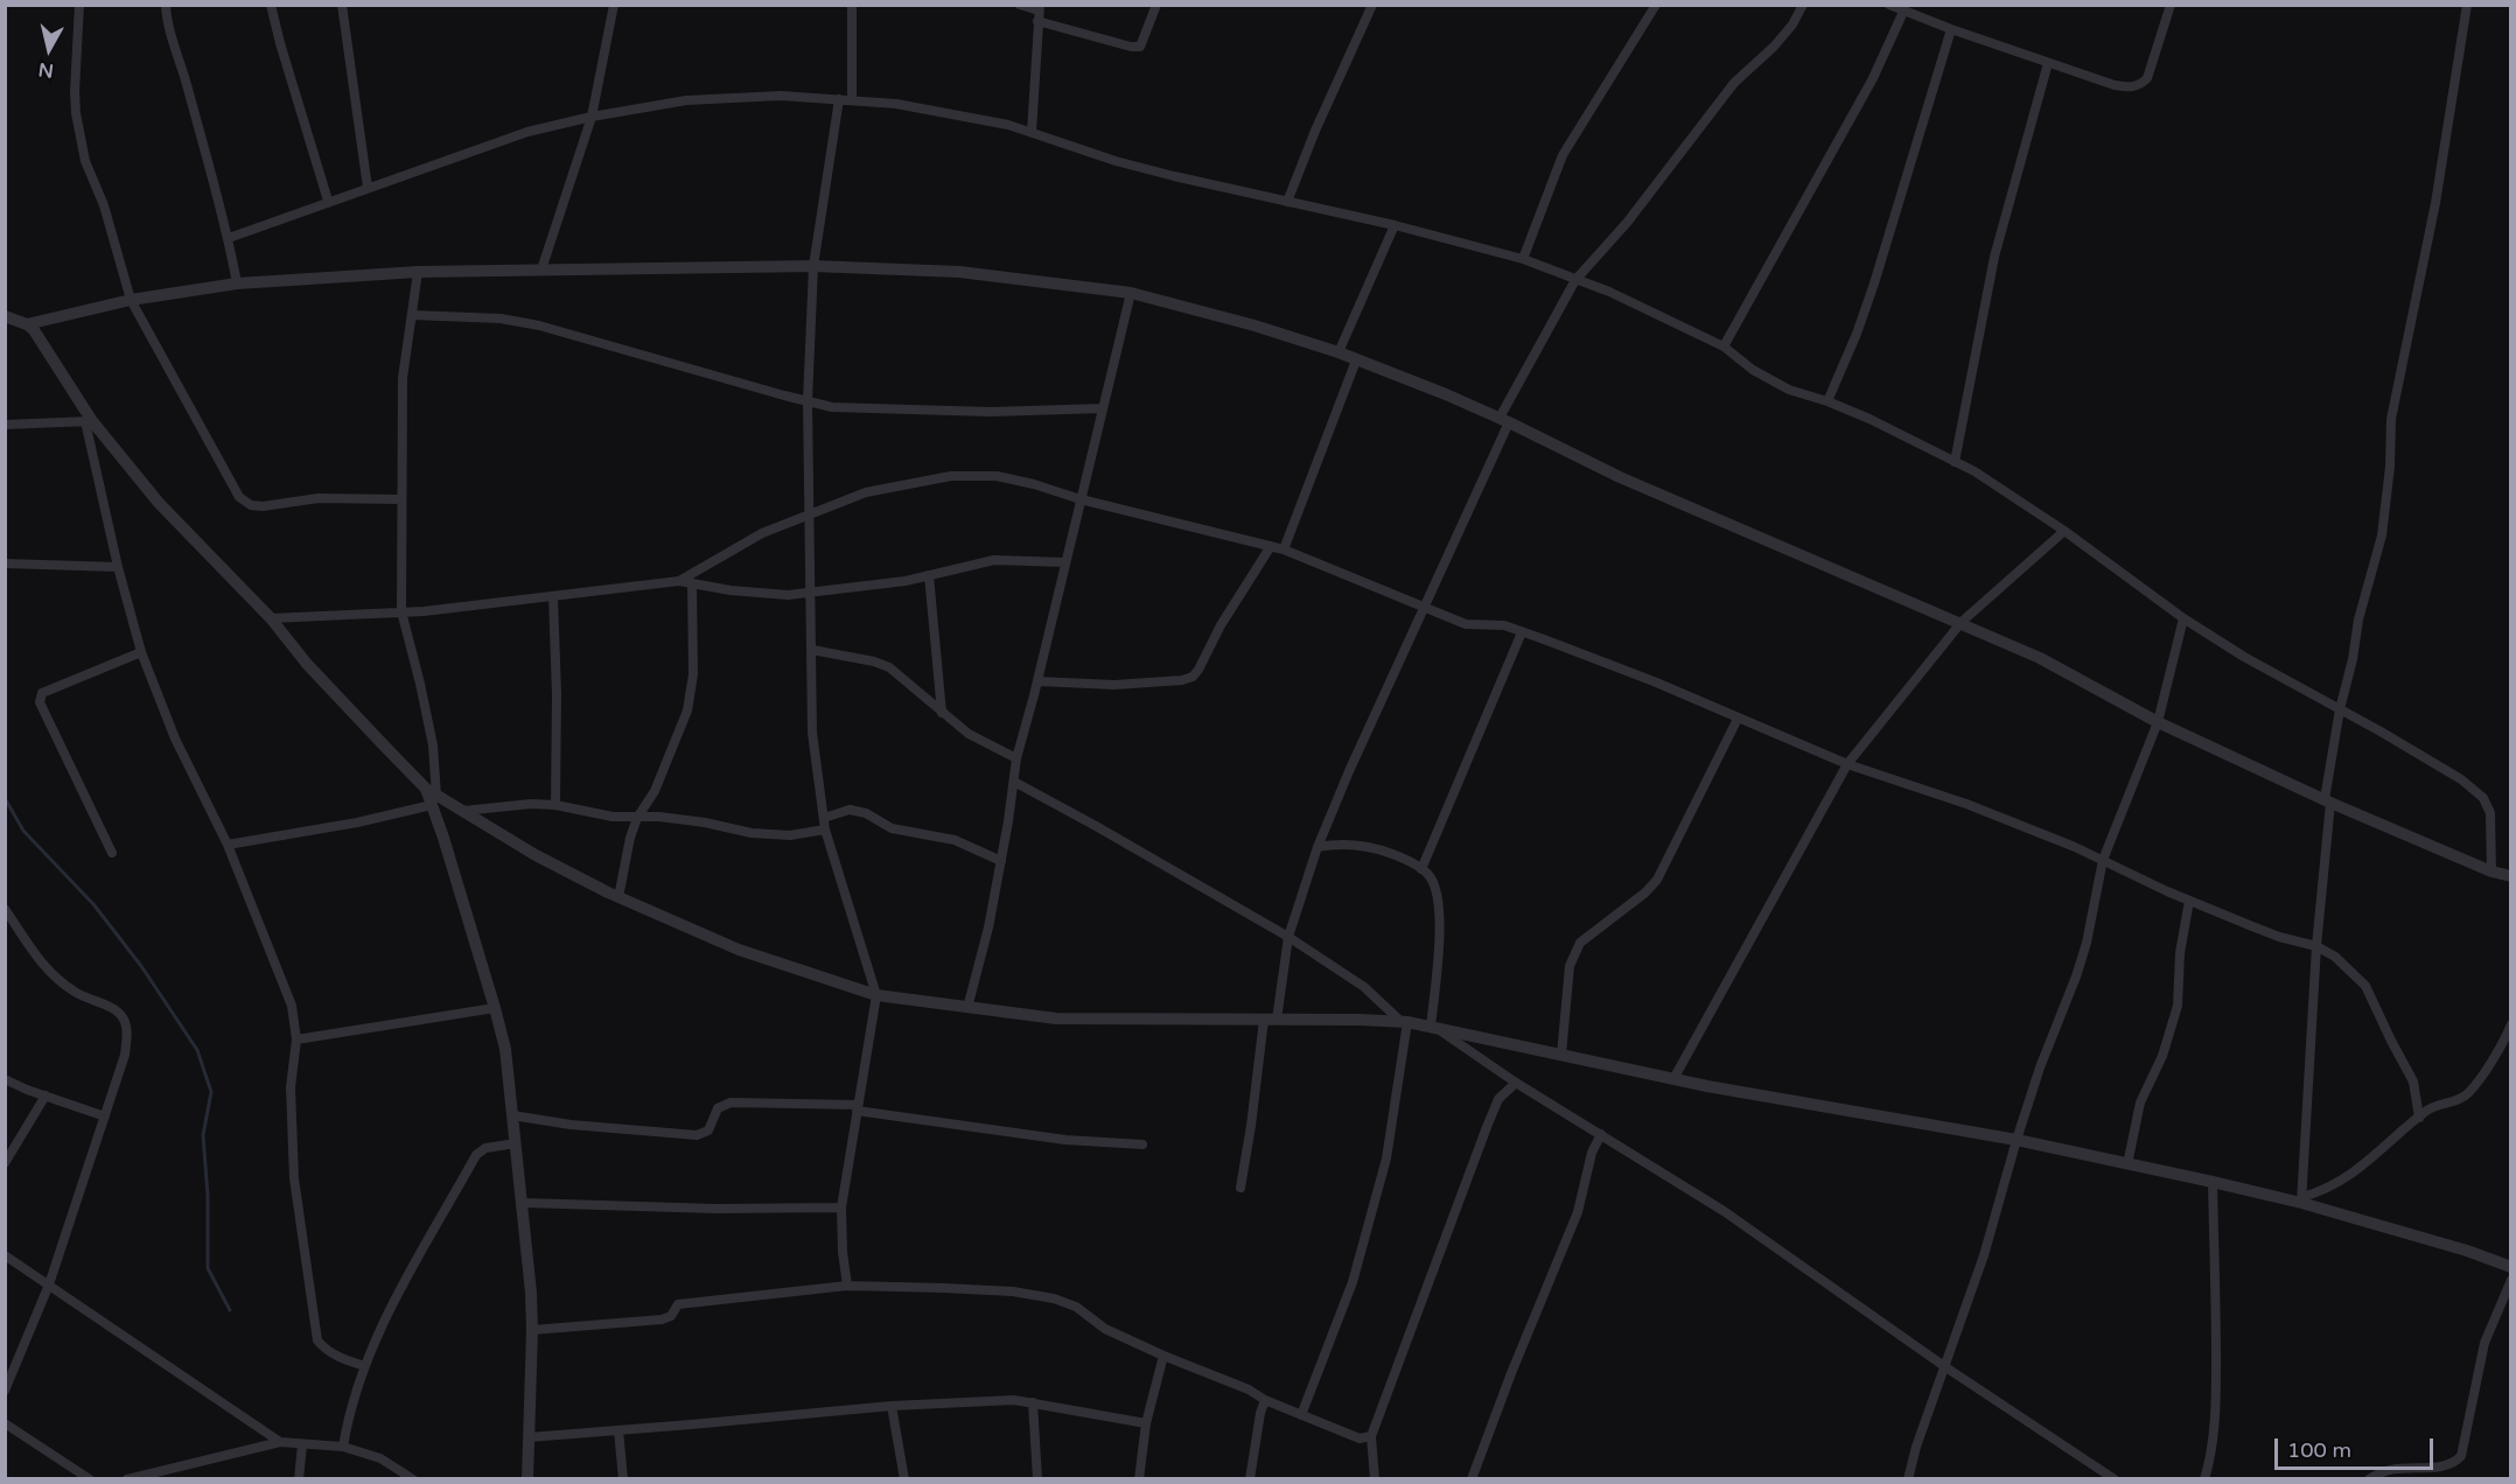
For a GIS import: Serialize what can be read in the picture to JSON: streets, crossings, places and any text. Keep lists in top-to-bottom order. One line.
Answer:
{"scale_bar":"100 m","north":"bottom"}
